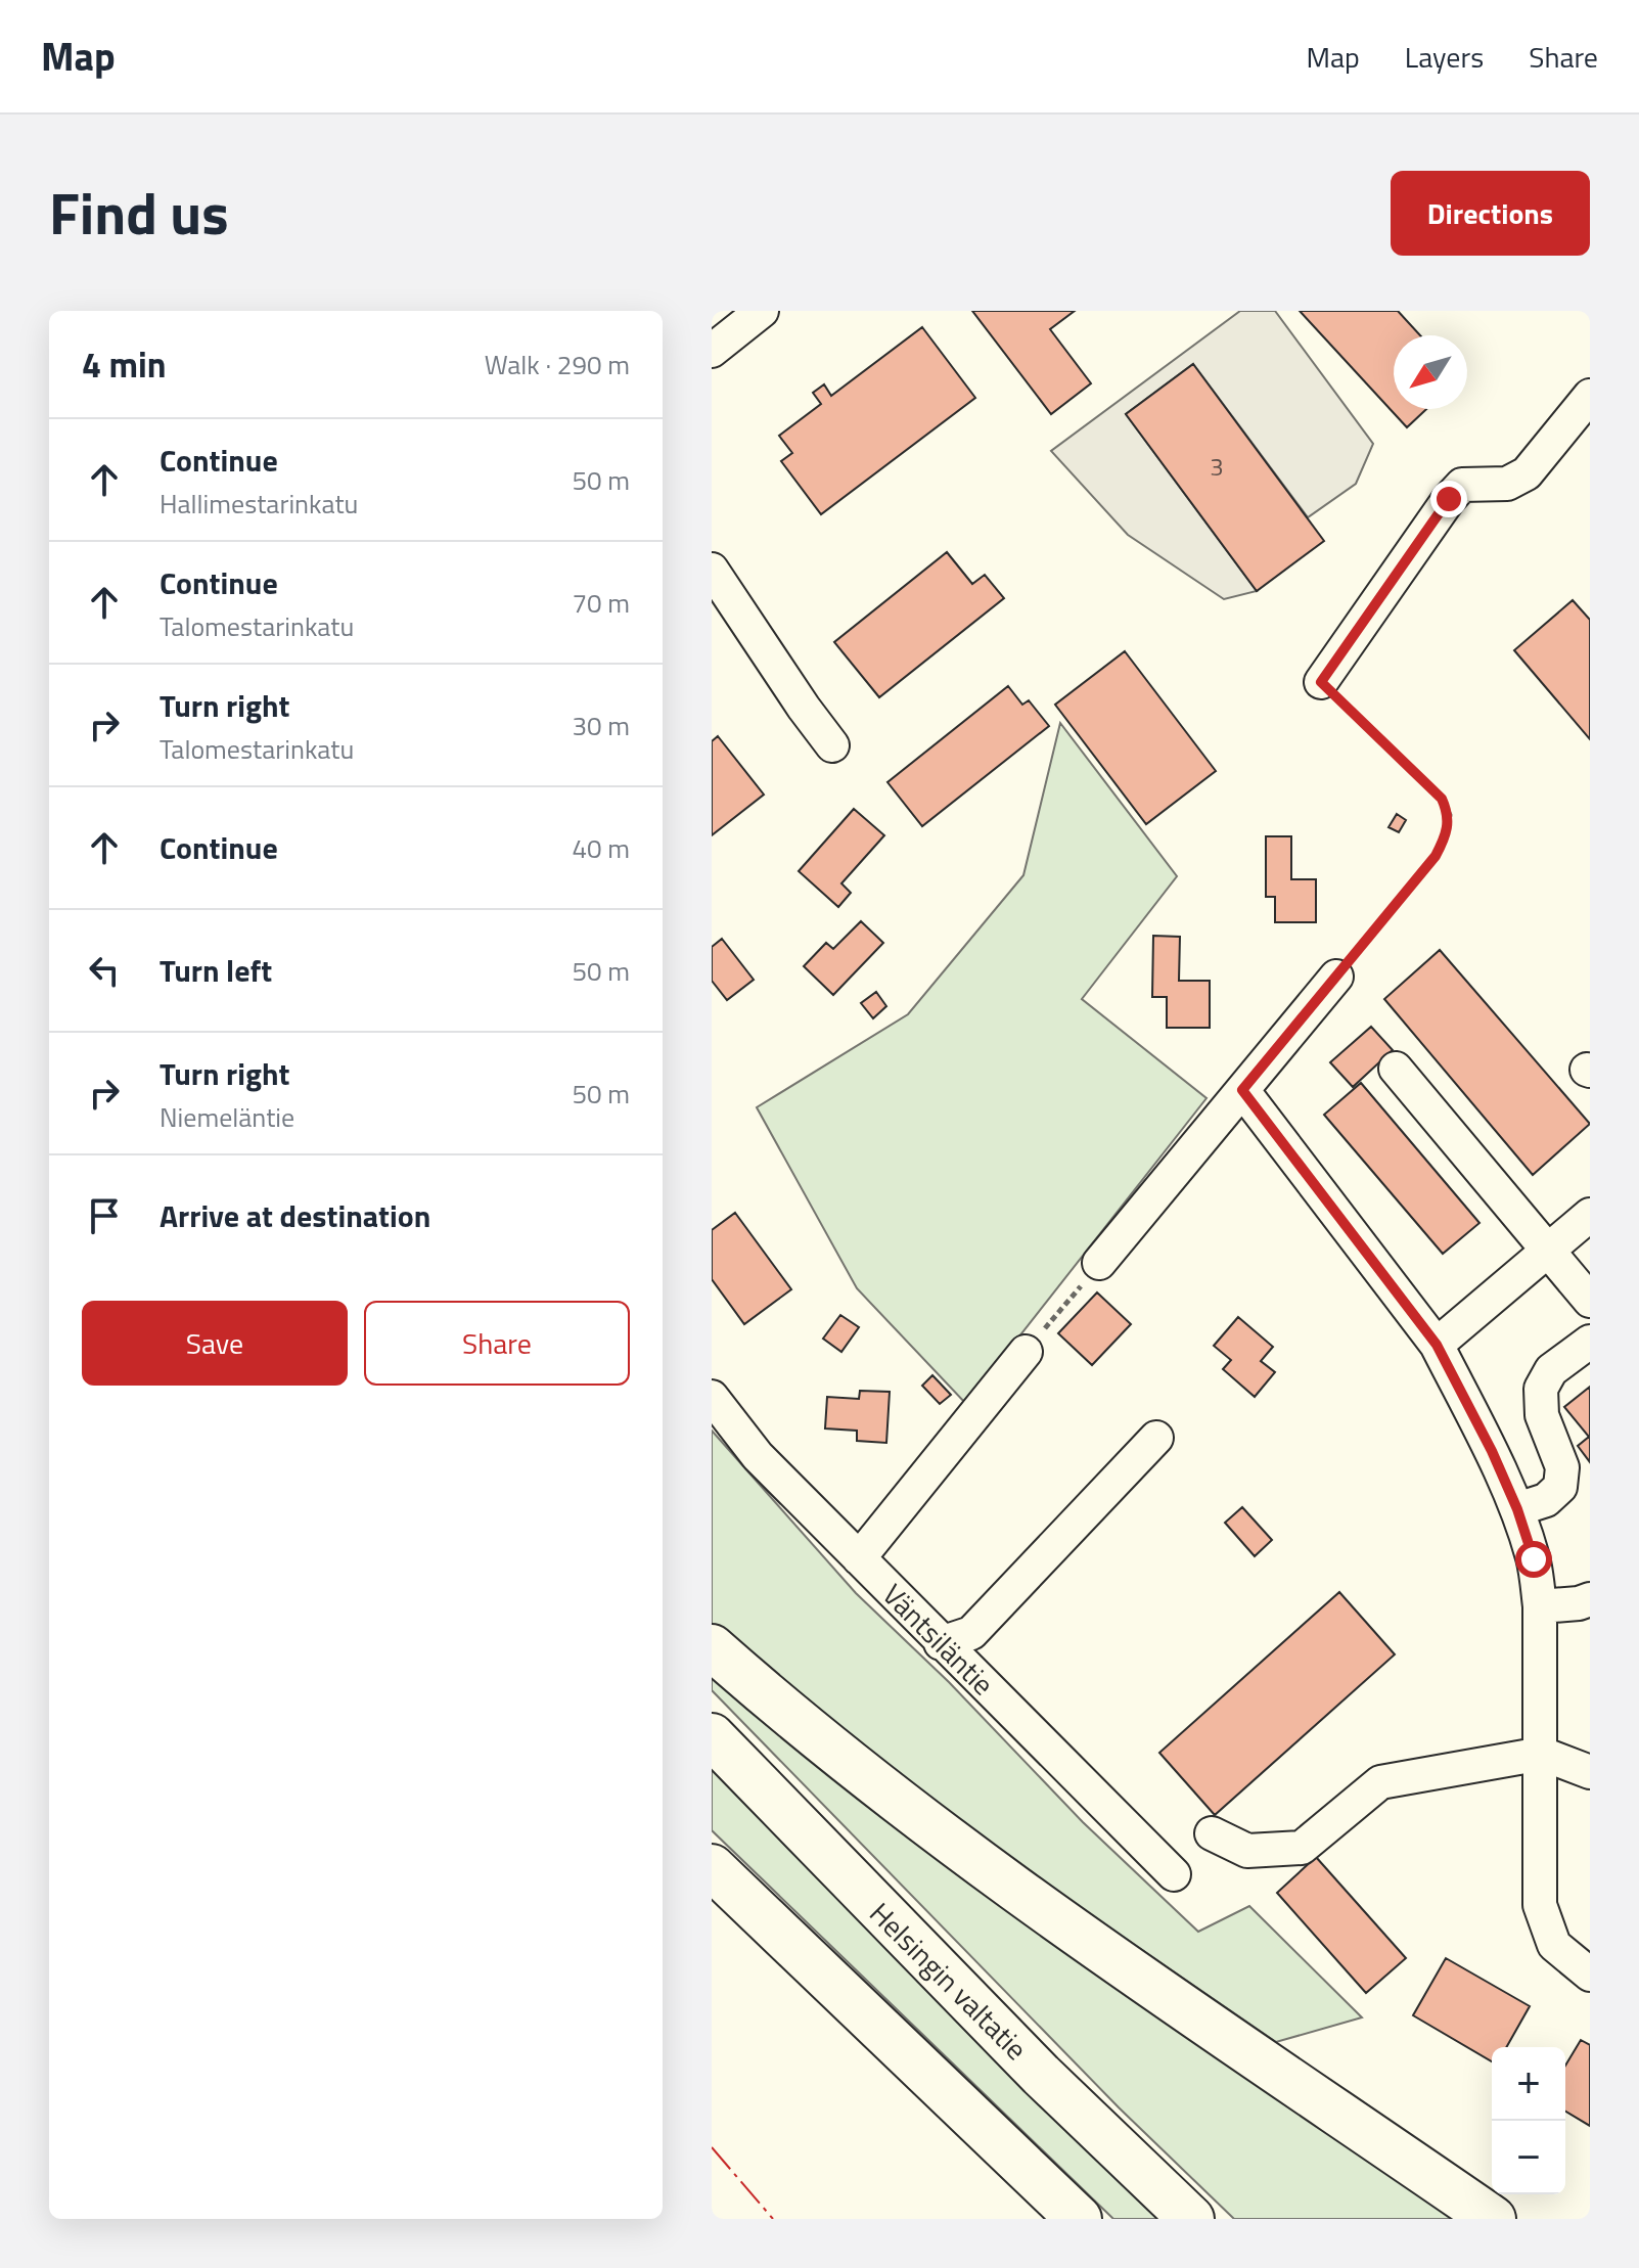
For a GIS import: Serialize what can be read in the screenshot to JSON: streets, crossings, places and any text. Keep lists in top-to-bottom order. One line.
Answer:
{"streets":{"highway":["Helsingin valtatie"],"street":["Väntsiläntie"]},"house_numbers":["3"],"north":"bottom left","page":{"header":"Map","nav":["Map","Layers","Share"],"title":"Find us","buttons":["Directions",["Save","Share"]],"heading":["4 min","Walk · 290 m"],"list":[["Continue","Hallimestarinkatu","50 m"],["Continue","Talomestarinkatu","70 m"],["Turn right","Talomestarinkatu","30 m"],["Continue","40 m"],["Turn left","50 m"],["Turn right","Niemeläntie","50 m"],"Arrive at destination"],"map_buttons":["+","−"]}}
